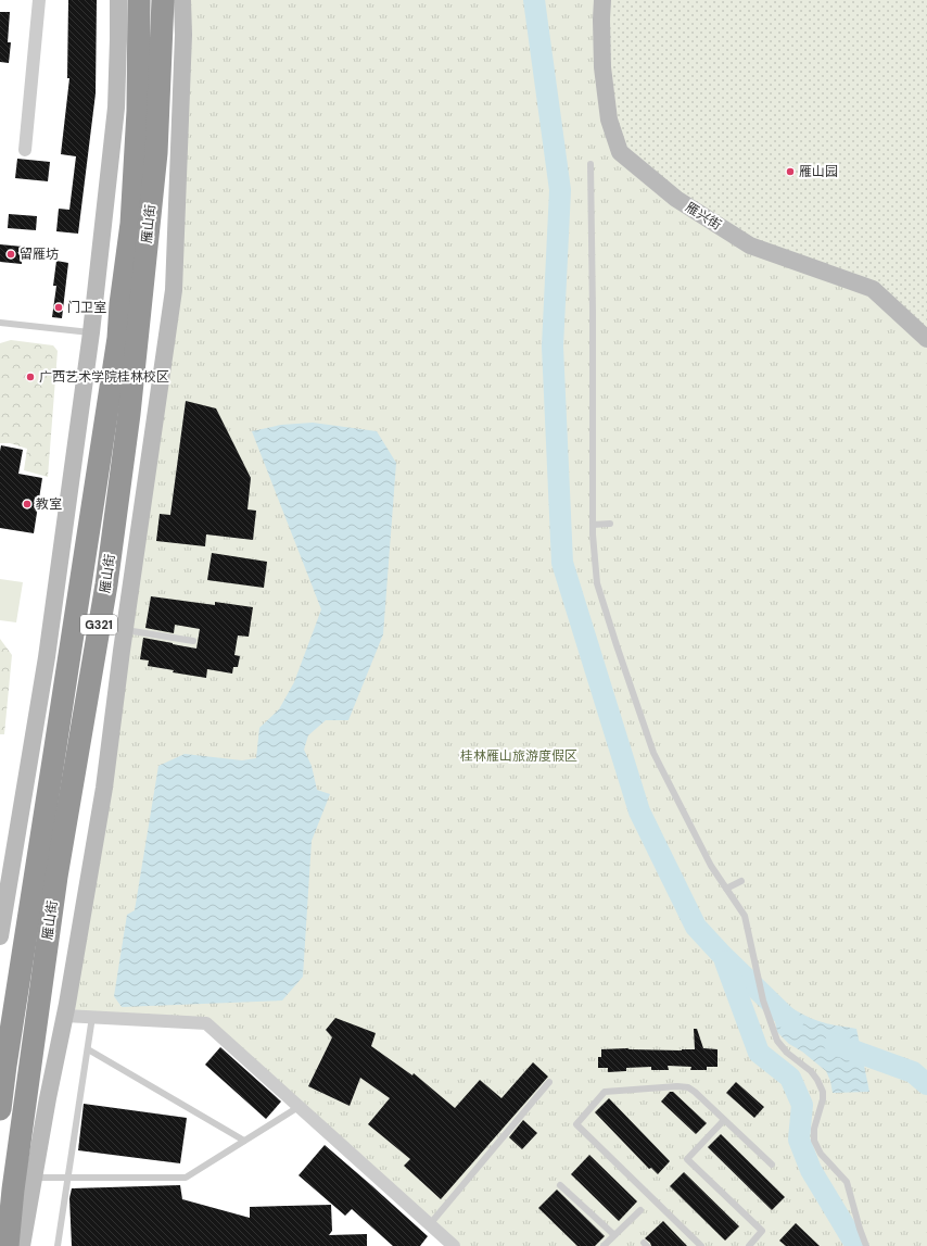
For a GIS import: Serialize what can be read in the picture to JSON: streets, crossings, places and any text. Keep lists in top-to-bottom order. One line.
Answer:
{"streets":{"highway":["雁山街","G321"],"street":["雁兴街"]},"parks":["桂林雁山旅游度假区"],"places":["雁山园","留雁坊","门卫室","广西艺术学院桂林校区","教室"]}
